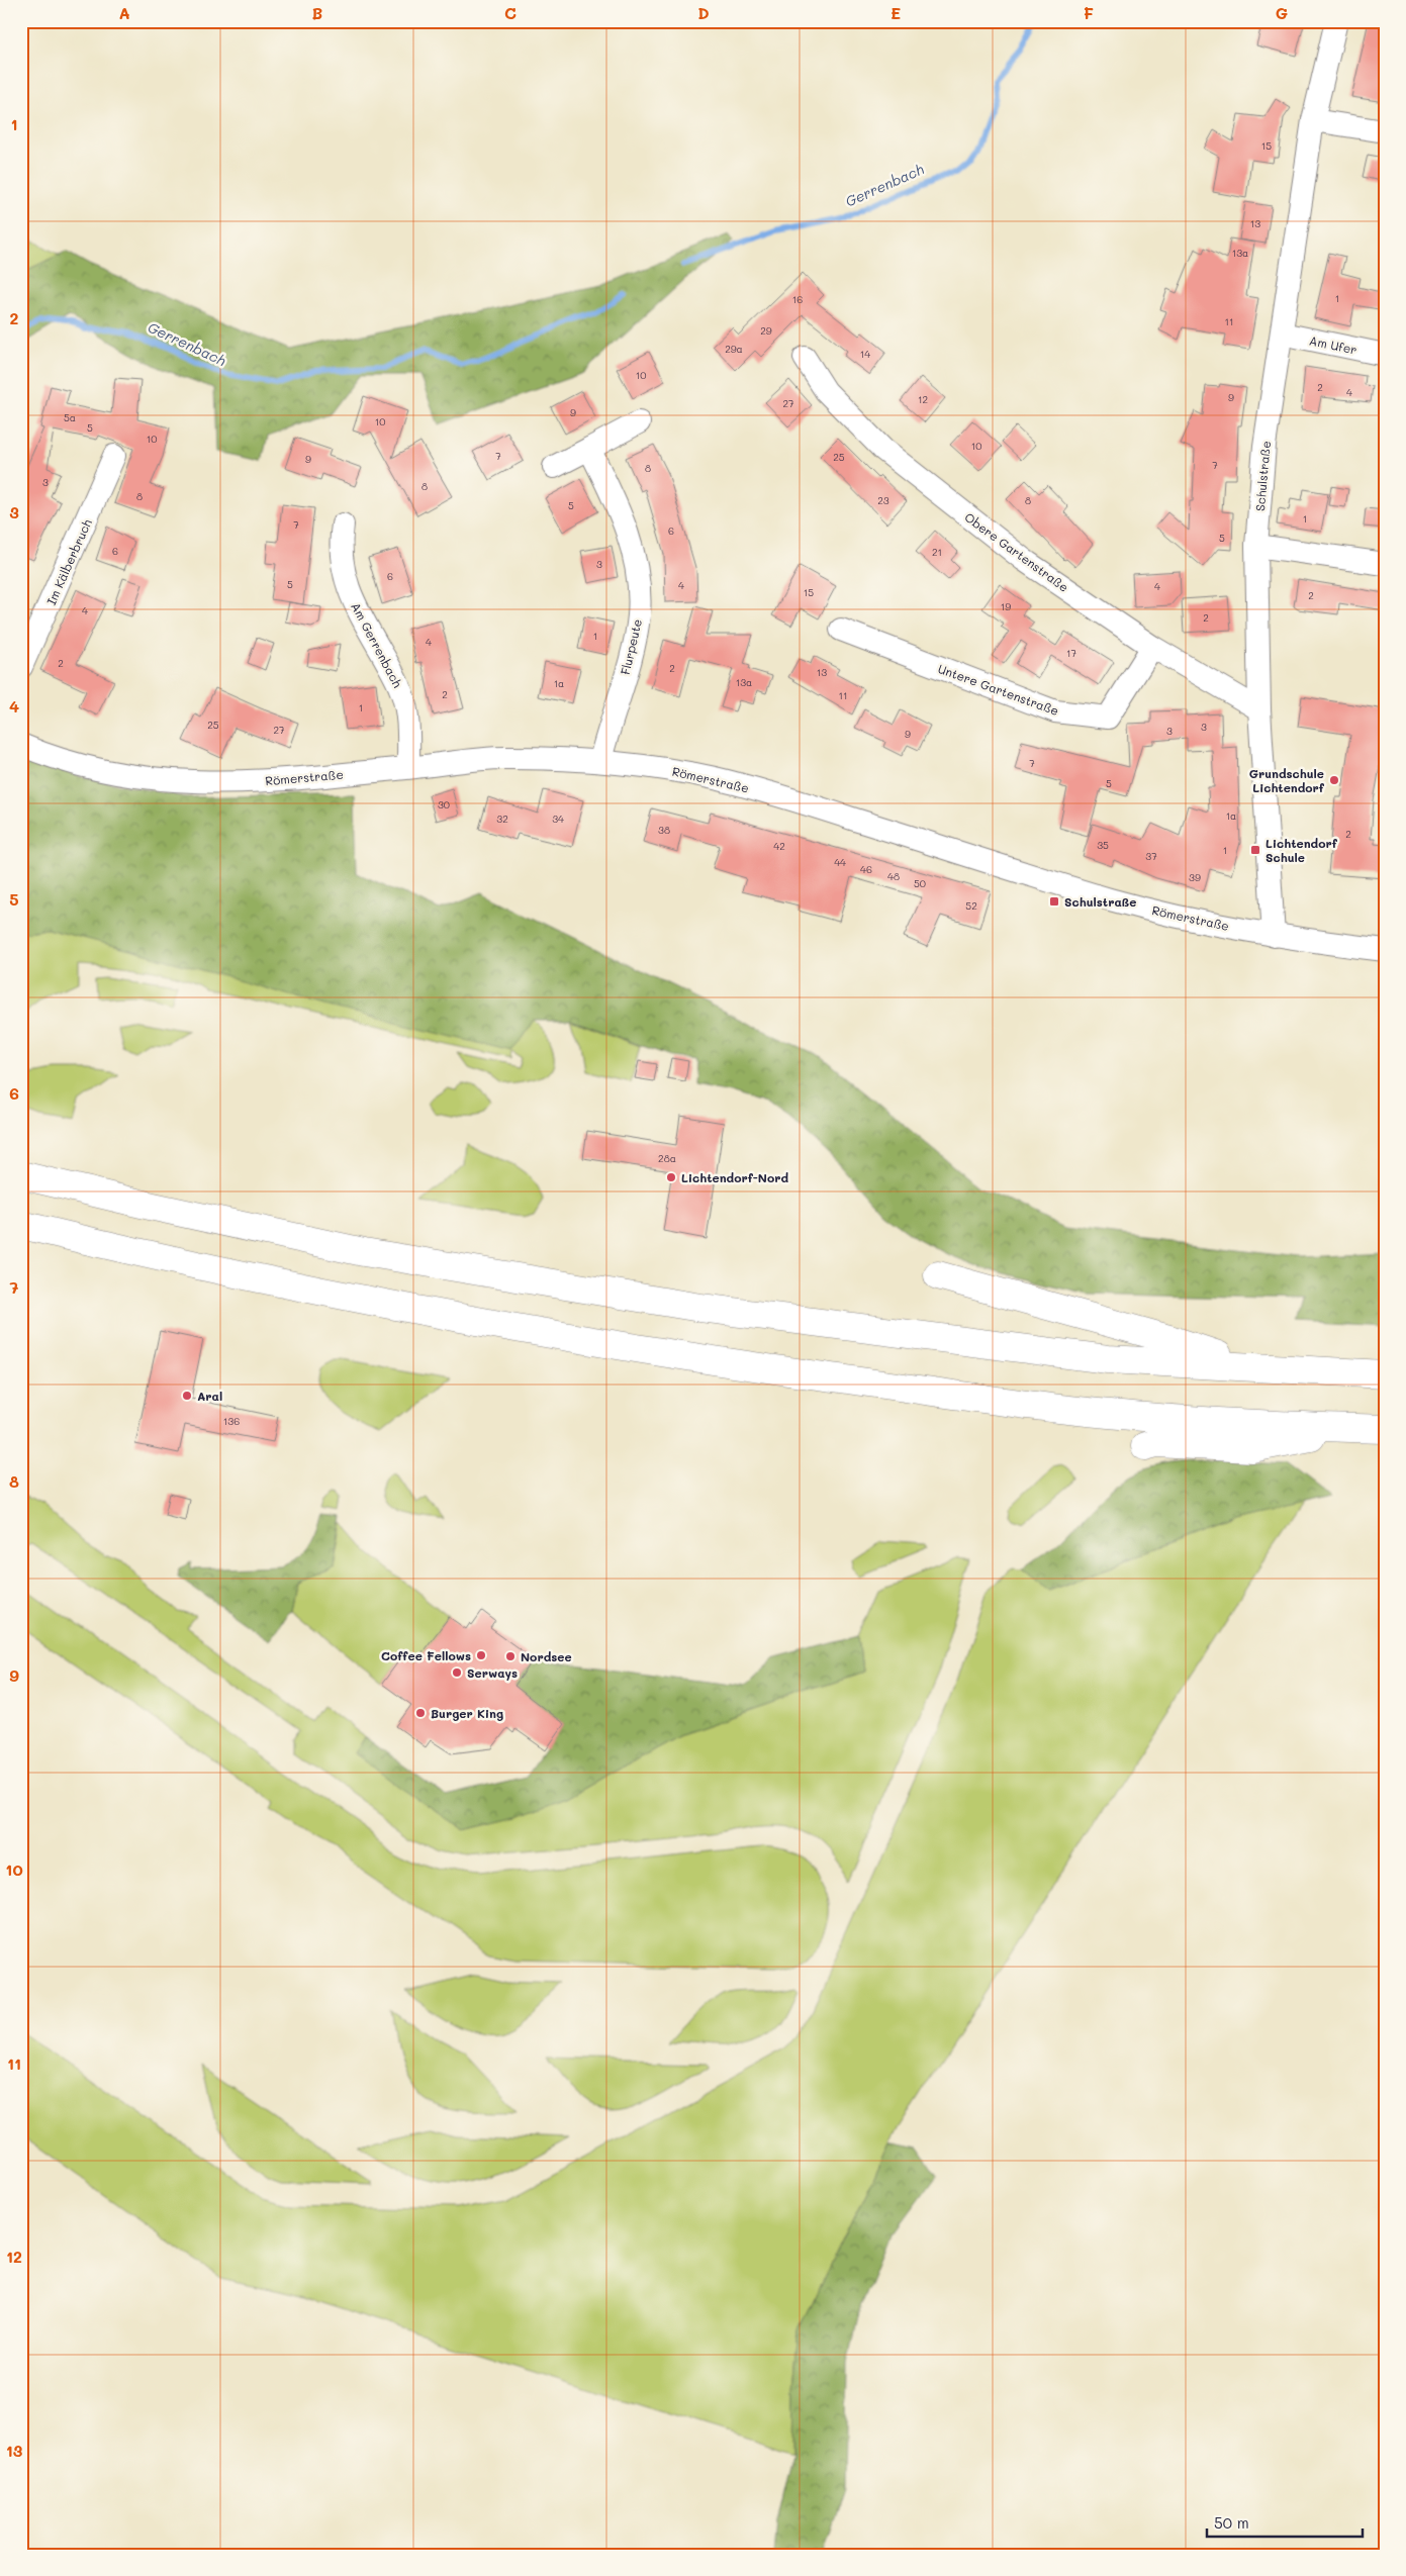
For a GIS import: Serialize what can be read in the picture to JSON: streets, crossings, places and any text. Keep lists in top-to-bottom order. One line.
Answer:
{"streets":{"street":["Am Ufer","Schulstraße","Obere Gartenstraße","Im Kälberbruch","Am Gerrenbach","Flurpeute","Untere Gartenstraße","Römerstraße"]},"crossings":[["Am Ufer","Schulstraße"],["Schulstraße","Obere Gartenstraße"],["Schulstraße","Römerstraße"],["Obere Gartenstraße","Untere Gartenstraße"],["Am Gerrenbach","Römerstraße"],["Flurpeute","Römerstraße"]],"water":["Gerrenbach"],"places":{"other":["Grundschule Lichtendorf","Lichtendorf-Nord","Aral","Coffee Fellows","Nordsee","Serways","Burger King"],"transit":["Lichtendorf Schule","Schulstraße"]},"house_numbers":["15","13","13a","1","16","11","29","29a","14","10","2","4","9","12","27","9","5a","10","5","10","10","7","25","9","7","8","3","8","8","23","8","5","1","7","6","5","6","21","3","6","5","4","4","15","2","19","4","2","1","4","17","2","2","13","13a","1a","2","11","1","25","3","27","3","9","7","5","30","1a","32","34","38","2","35","42","1","37","44","46","48","39","50","52","28a","136"],"scale_bar":"50 m","grid":{"columns":["A","B","C","D","E","F","G"],"rows":["1","2","3","4","5","6","7","8","9","10","11","12","13"]}}
